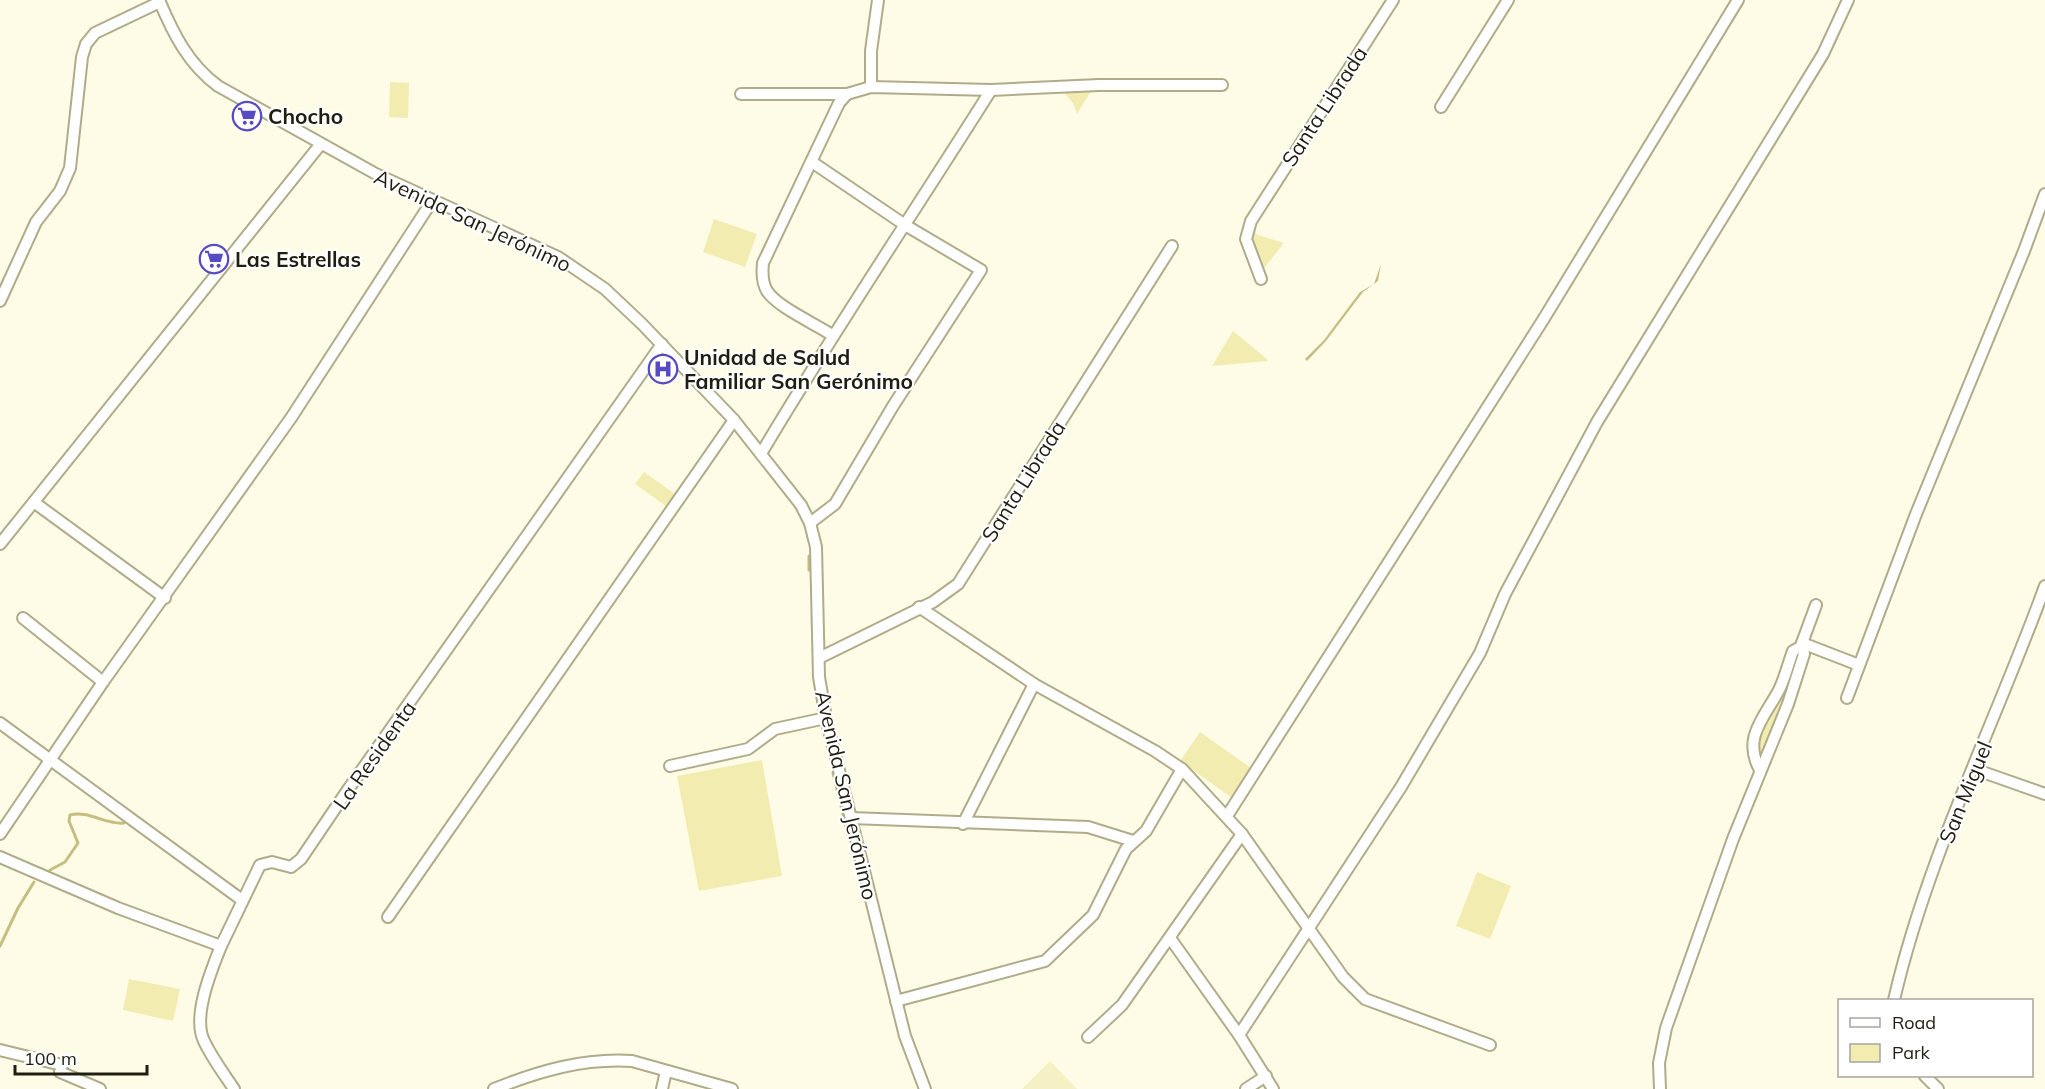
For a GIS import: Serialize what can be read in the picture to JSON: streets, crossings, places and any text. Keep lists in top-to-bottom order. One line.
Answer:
{"streets":{"street":["Santa Librada","Avenida San Jerónimo","La Residenta","San Miguel"]},"crossings":[["Santa Librada","Avenida San Jerónimo"],["Avenida San Jerónimo","La Residenta"]],"places":{"supermarket":["Chocho","Las Estrellas"],"hospital":["Unidad de Salud Familiar San Gerónimo"]},"legend":["Road","Park"],"scale_bar":"100 m"}
